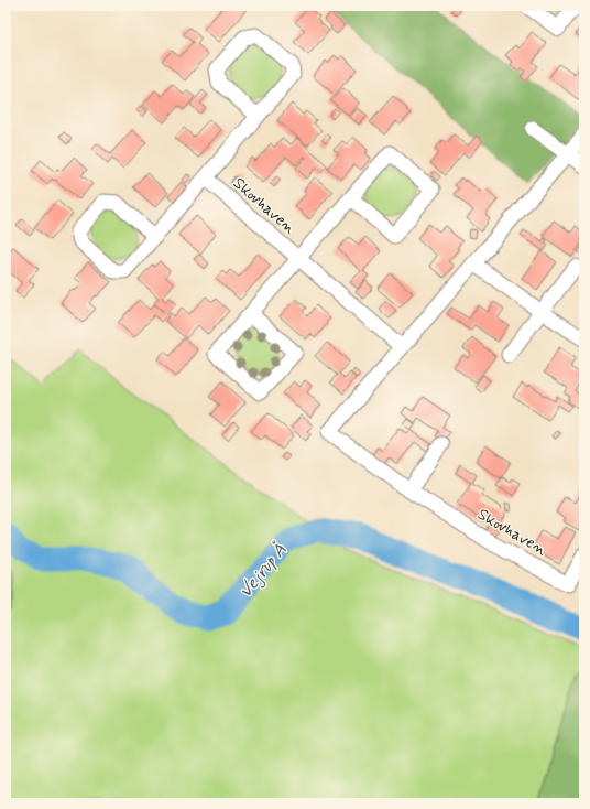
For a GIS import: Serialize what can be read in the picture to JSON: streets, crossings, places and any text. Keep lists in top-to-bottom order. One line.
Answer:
{"streets":{"street":["Skovhaven"]},"water":["Vejrup Å"]}
